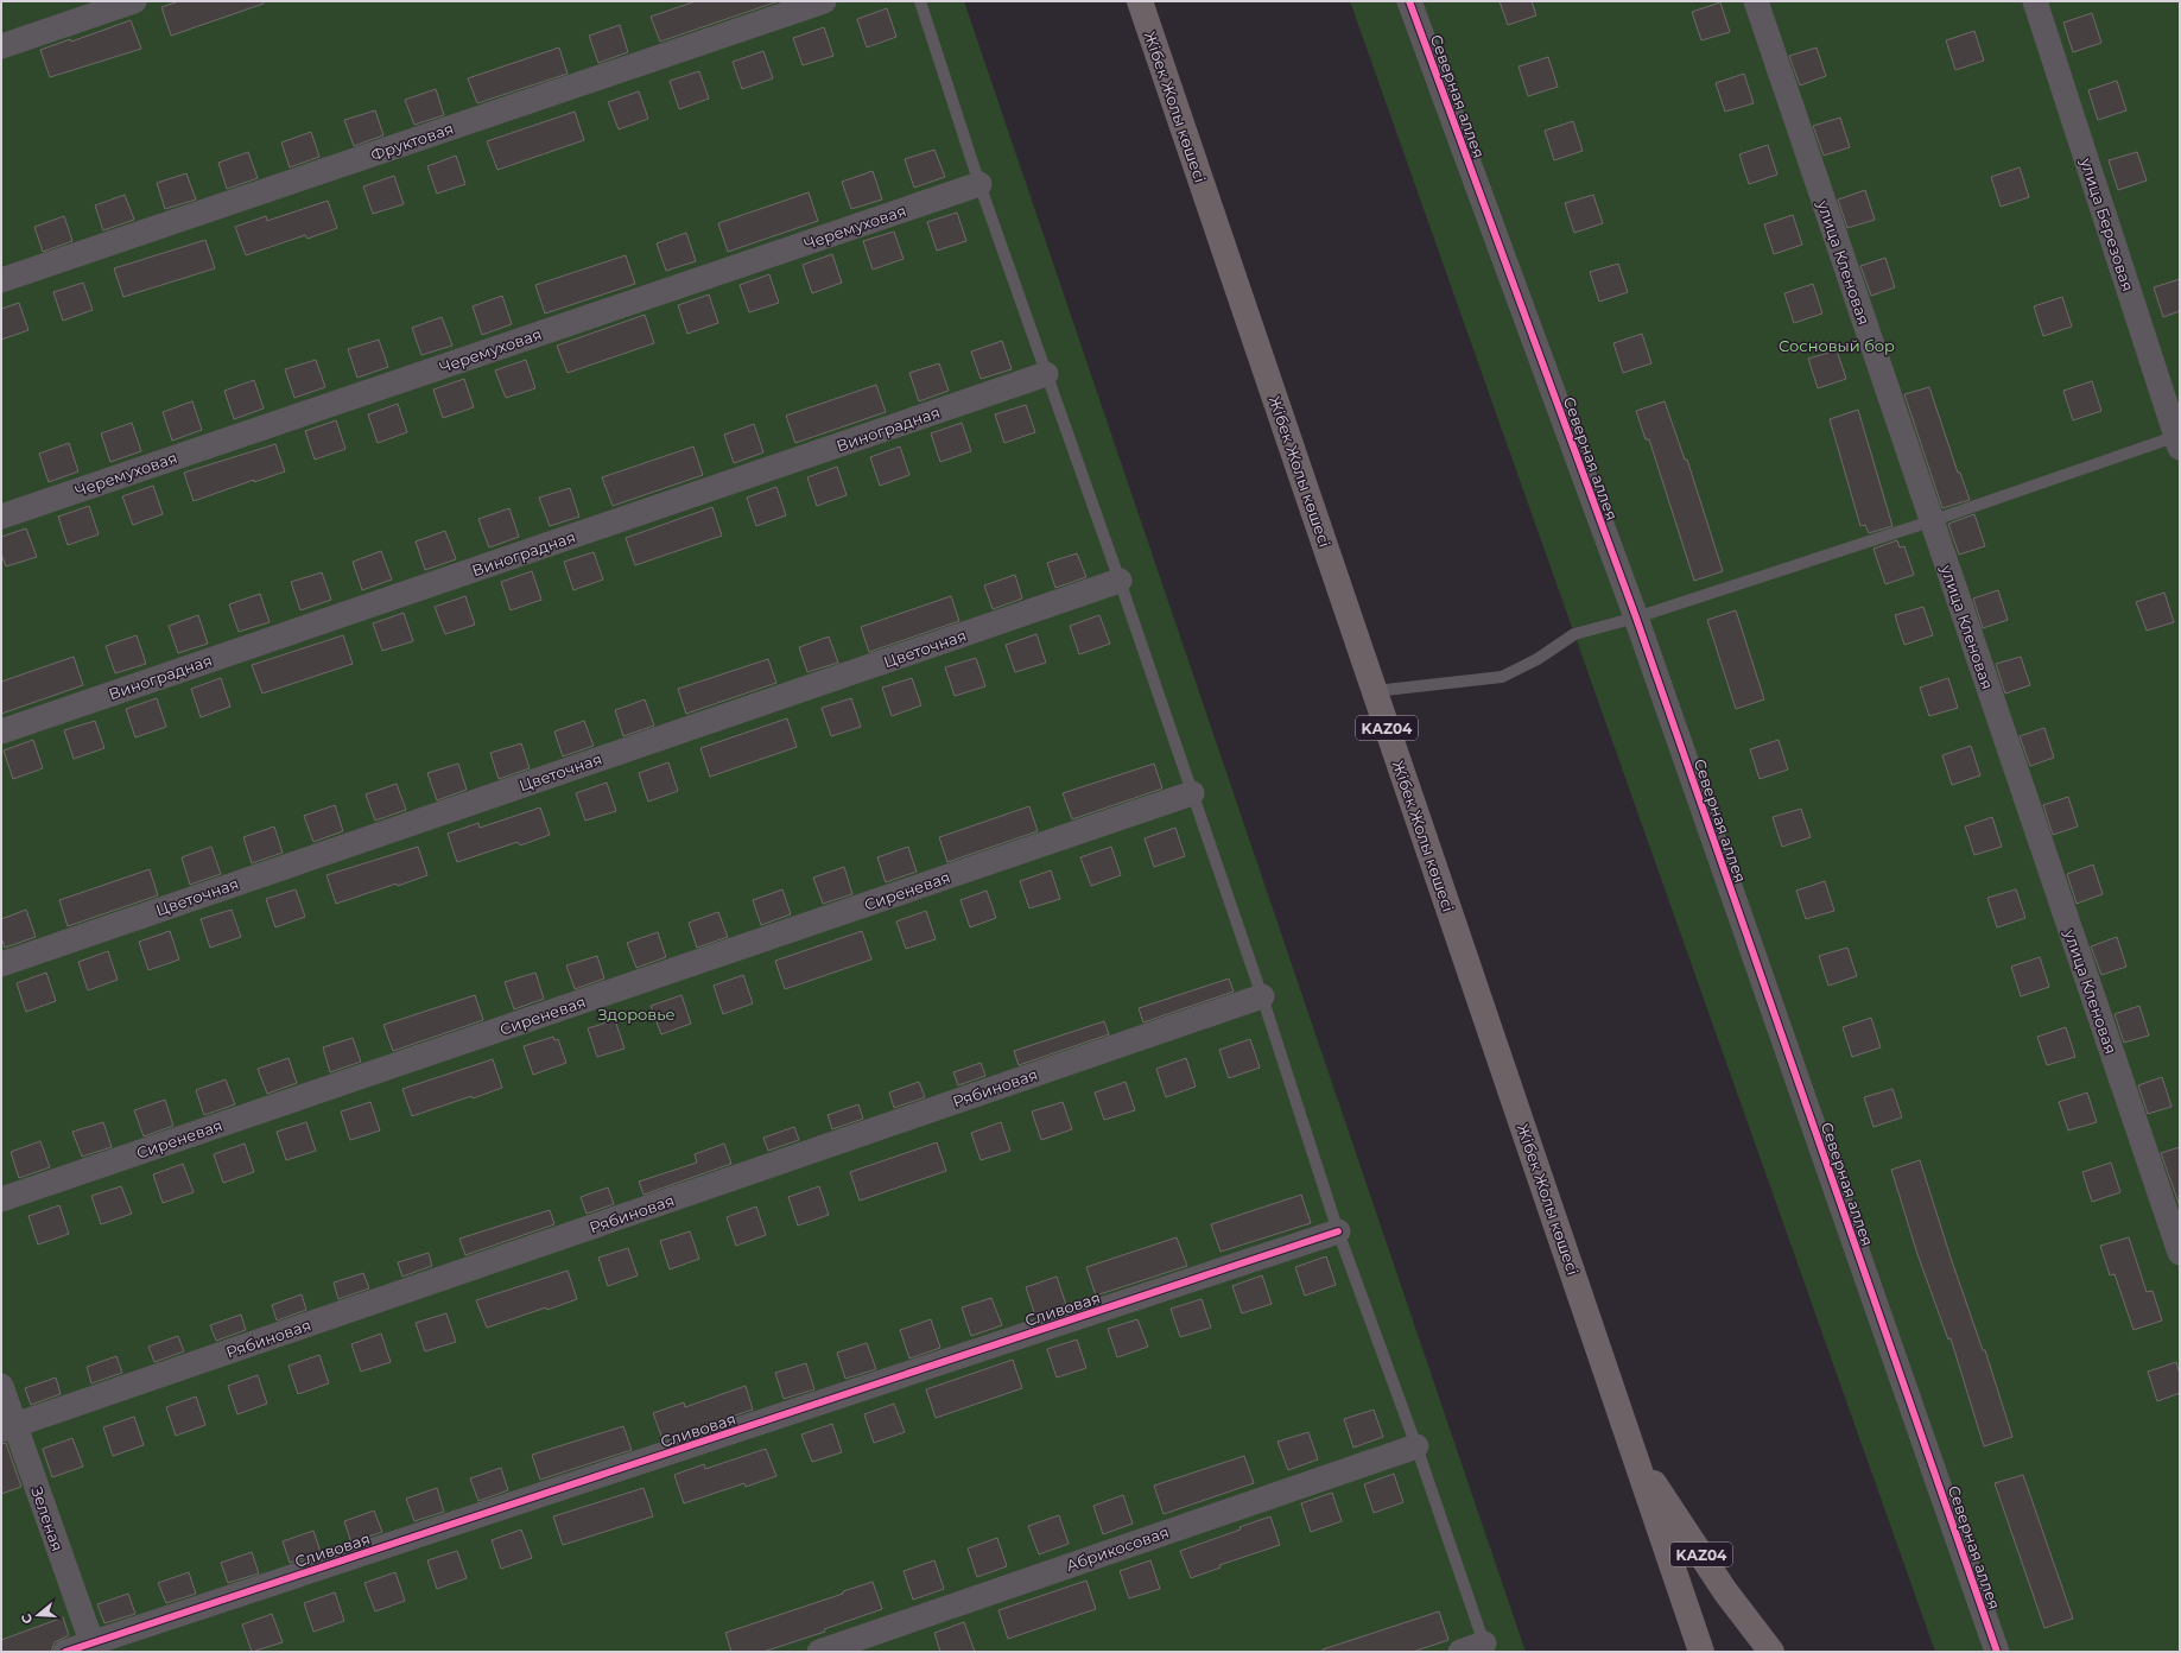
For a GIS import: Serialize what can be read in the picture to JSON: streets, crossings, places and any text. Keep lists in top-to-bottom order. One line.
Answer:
{"streets":{"highway":["Жібек Жолы көшесі","KАZ04"],"street":["Северная аллея","Фруктовая","улица Березовая","Черемуховая","улица Кленовая","Виноградная","Цветочная","Сиреневая","Рябиновая","Сливовая","Зеленая","Абрикосовая"]},"crossings":[["Жібек Жолы көшесі","KАZ04"],["Рябиновая","Зеленая"],["Сливовая","Зеленая"]],"parks":["Сосновый бор","Здоровье"],"north":"left"}
